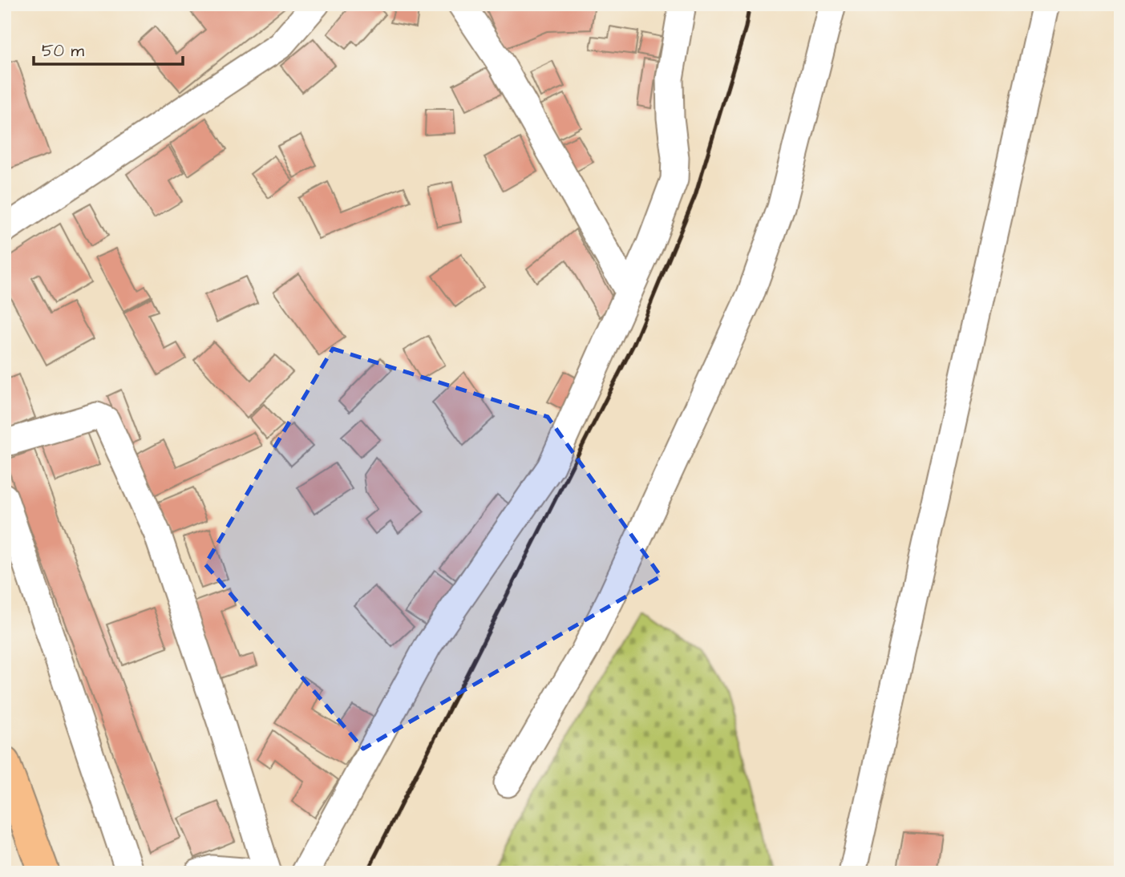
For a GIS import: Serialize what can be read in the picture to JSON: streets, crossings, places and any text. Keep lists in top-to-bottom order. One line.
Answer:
{"scale_bar":"50 m"}
